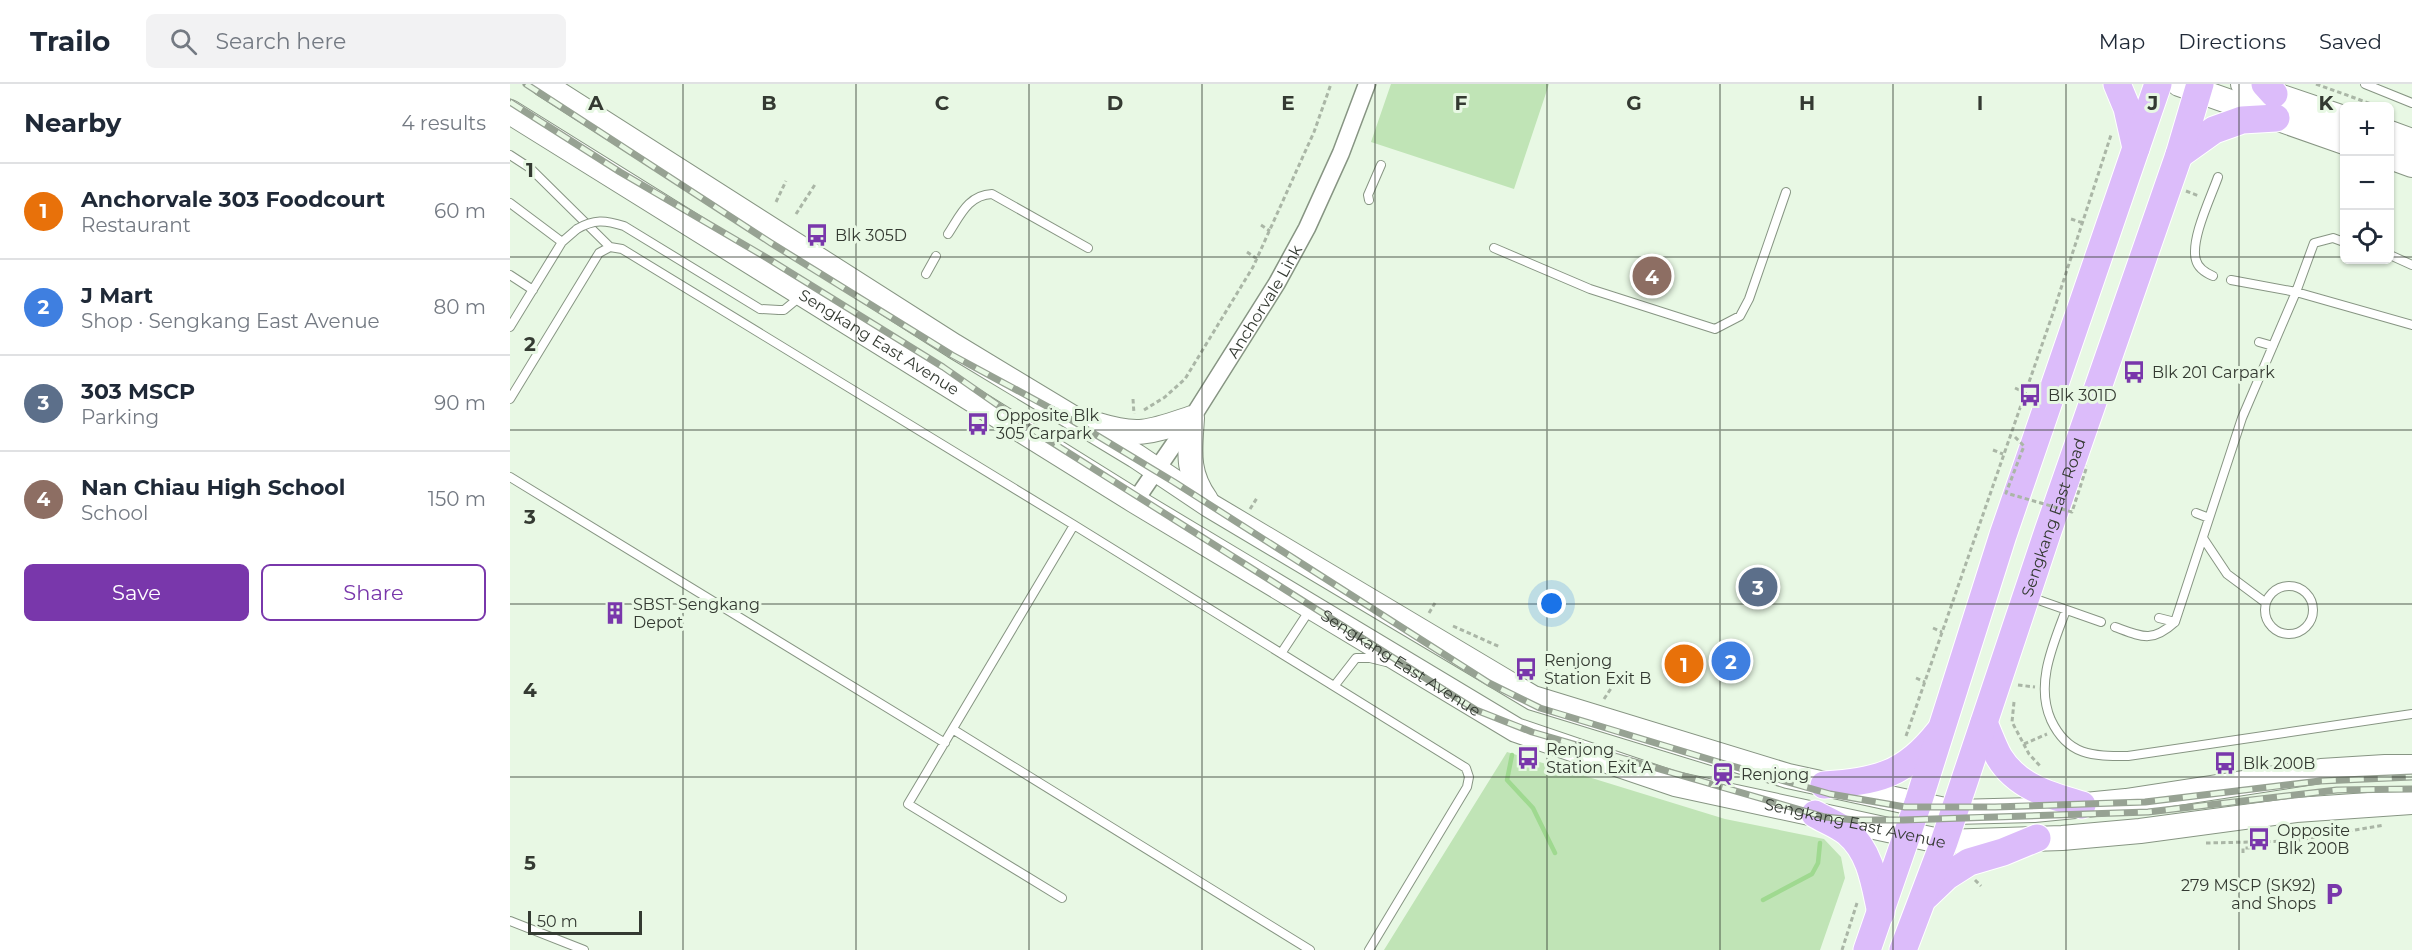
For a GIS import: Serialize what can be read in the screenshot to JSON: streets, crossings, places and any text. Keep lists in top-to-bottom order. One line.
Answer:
{"streets":{"main road":["Sengkang East Avenue","Sengkang East Road"],"street":["Anchorvale Link"]},"crossings":[["Anchorvale Link","Sengkang East Avenue"],["Sengkang East Avenue","Sengkang East Road"]],"places":{"bus stop":["Blk 305D","Blk 201 Carpark","Blk 301D","Opposite Blk 305 Carpark","Renjong Station Exit B","Renjong Station Exit A","Blk 200B","Opposite Blk 200B"],"building":["SBST Sengkang Depot"],"station":["Renjong"],"parking":["279 MSCP (SK92) and Shops"]},"scale_bar":"50 m","page":{"header":"Trailo","search":"Search here","nav":["Map","Directions","Saved"],"heading":["Nearby","4 results"],"map_buttons":["+","−"],"list":[{"mark":"1","name":"Anchorvale 303 Foodcourt","note":"Restaurant","value":"60 m"},{"mark":"2","name":"J Mart","note":"Shop · Sengkang East Avenue","value":"80 m"},{"mark":"3","name":"303 MSCP","note":"Parking","value":"90 m"},{"mark":"4","name":"Nan Chiau High School","note":"School","value":"150 m"}],"pins":["4","3","2","1"],"buttons":["Save","Share"],"scale":"50 m"},"grid":{"columns":["A","B","C","D","E","F","G","H","I","J","K"],"rows":["1","2","3","4","5"]}}
